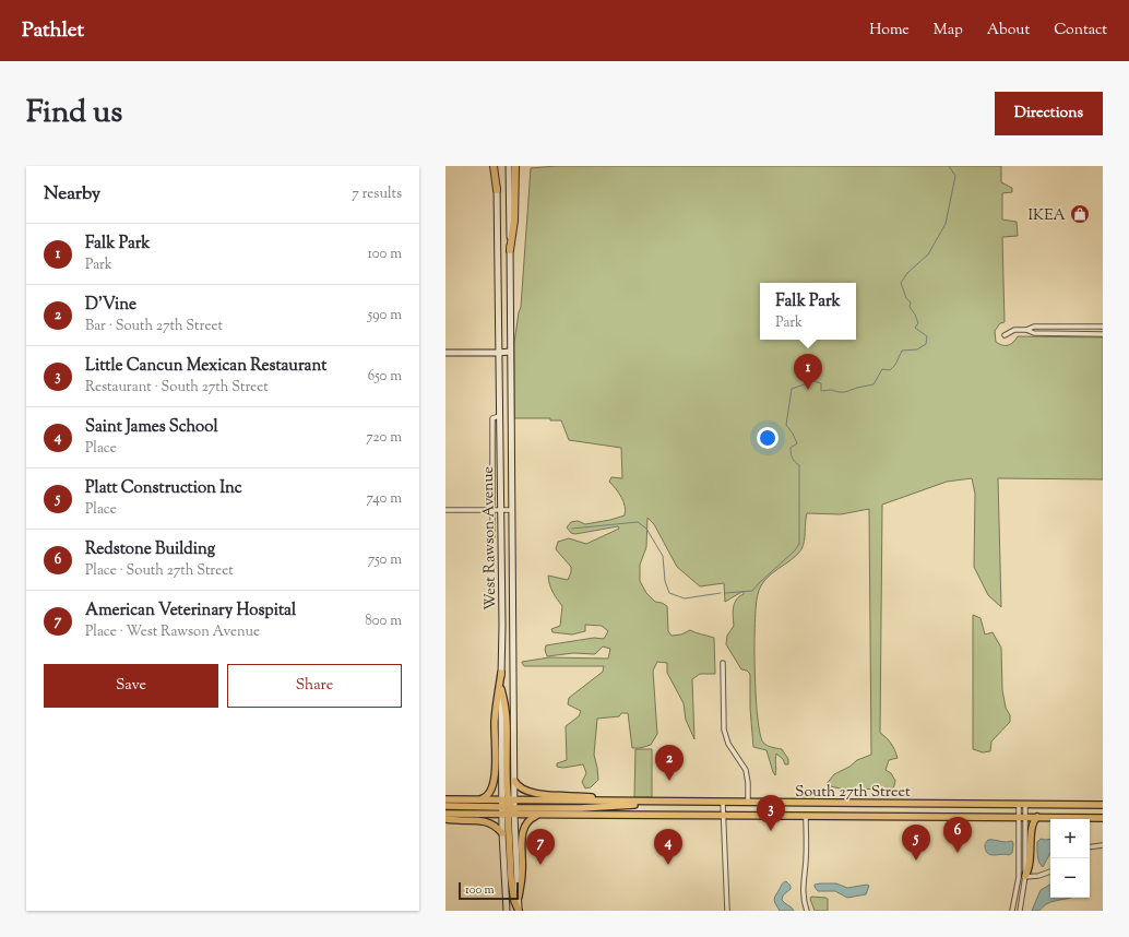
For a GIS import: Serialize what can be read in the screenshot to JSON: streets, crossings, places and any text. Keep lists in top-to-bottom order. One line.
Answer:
{"streets":{"main road":["West Rawson Avenue","South 27th Street"]},"crossings":[["West Rawson Avenue","South 27th Street"]],"places":{"shop":["IKEA"]},"scale_bar":"100 m","page":{"header":"Pathlet","nav":["Home","Map","About","Contact"],"title":"Find us","buttons":["Directions",["Save","Share"]],"heading":["Nearby","7 results"],"list":[{"mark":"1","name":"Falk Park","note":"Park","value":"100 m"},{"mark":"2","name":"D'Vine","note":"Bar · South 27th Street","value":"590 m"},{"mark":"3","name":"Little Cancun Mexican Restaurant","note":"Restaurant · South 27th Street","value":"650 m"},{"mark":"4","name":"Saint James School","note":"Place","value":"720 m"},{"mark":"5","name":"Platt Construction Inc","note":"Place","value":"740 m"},{"mark":"6","name":"Redstone Building","note":"Place · South 27th Street","value":"750 m"},{"mark":"7","name":"American Veterinary Hospital","note":"Place · West Rawson Avenue","value":"800 m"}],"popup":["Falk Park","Park"],"pins":["1","2","3","6","5","4","7"],"map_buttons":["+","−"],"scale":"100 m"}}
